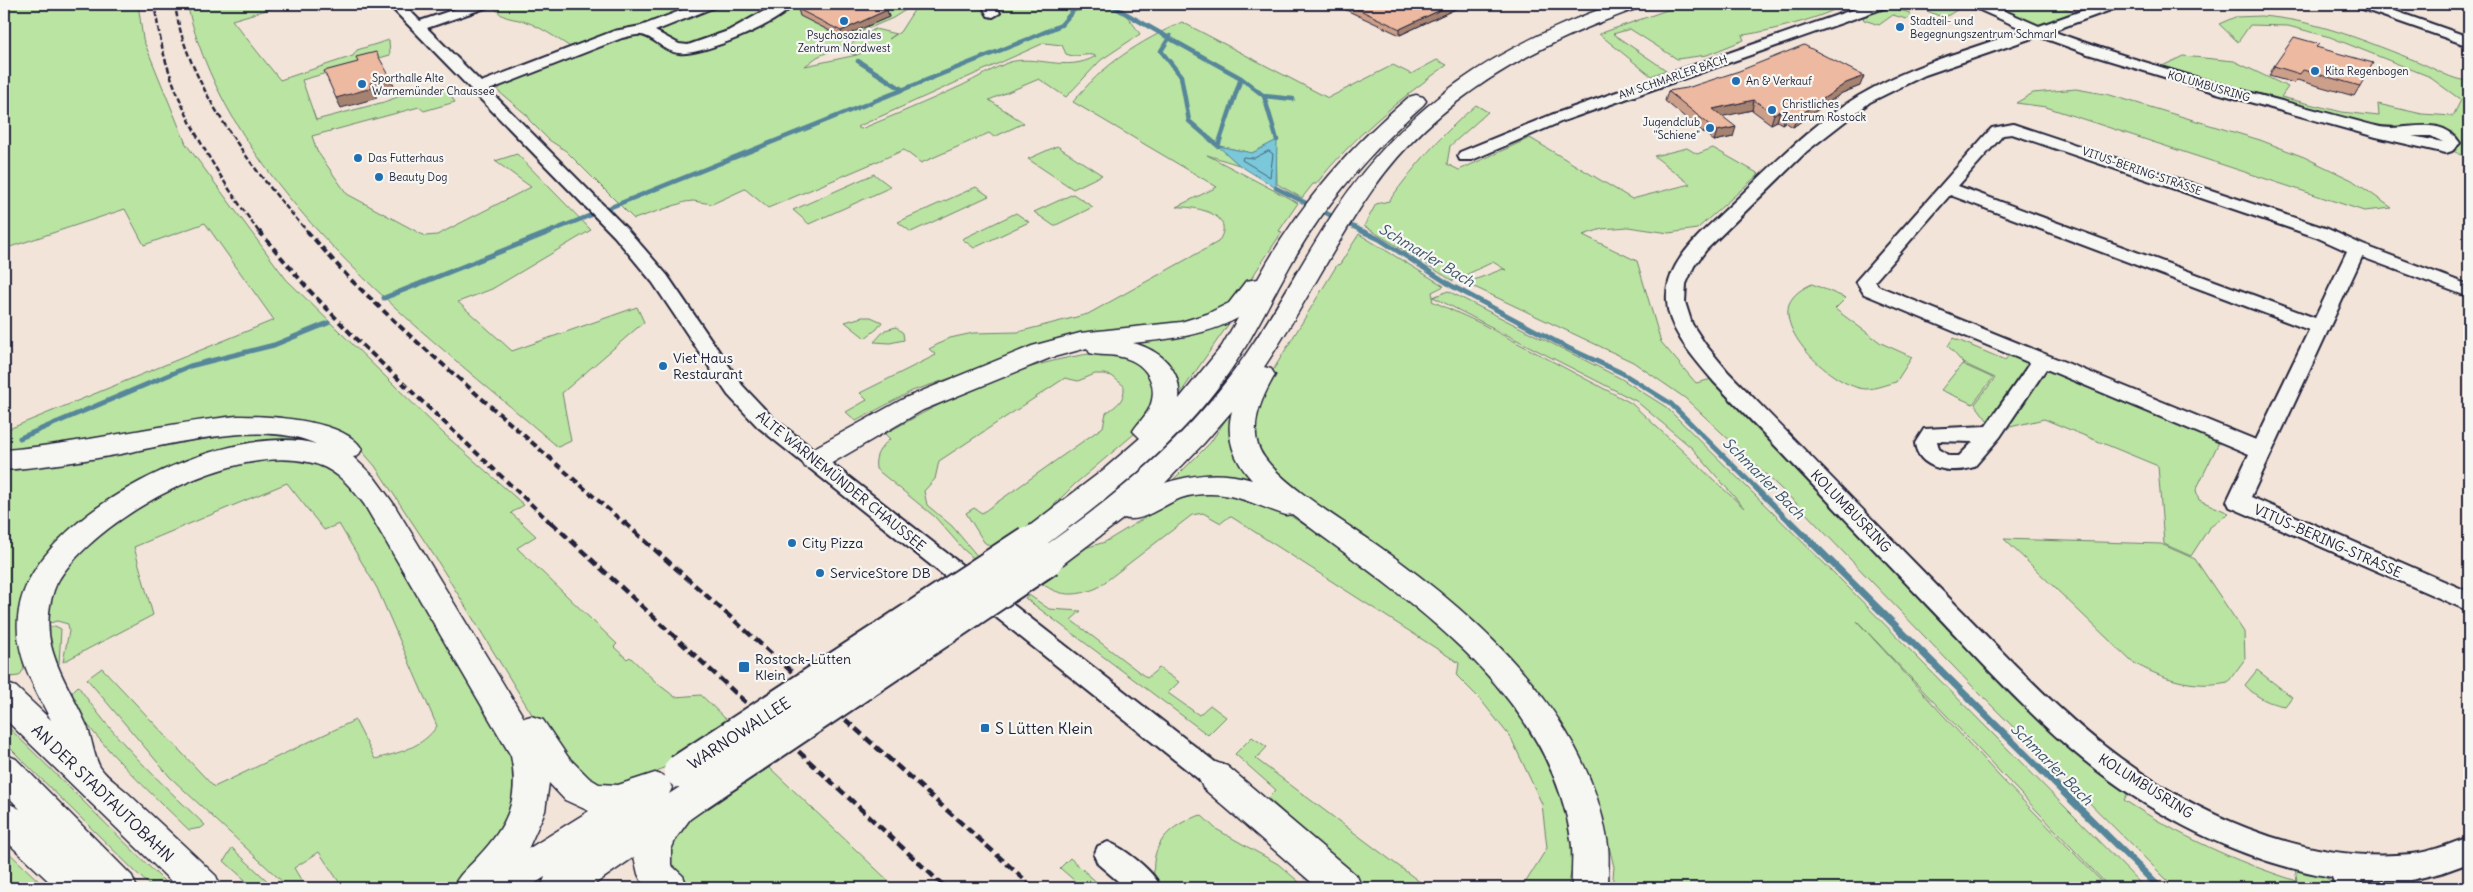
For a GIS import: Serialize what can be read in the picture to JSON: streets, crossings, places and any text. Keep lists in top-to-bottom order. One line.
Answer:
{"streets":{"highway":["WARNOWALLEE","AN DER STADTAUTOBAHN"],"street":["AM SCHMARLER BACH","KOLUMBUSRING","VITUS-BERING-STRASSE","ALTE WARNEMÜNDER CHAUSSEE"]},"water":["Schmarler Bach"],"places":{"other":["Psychosoziales Zentrum Nordwest","Stadteil- und Begegnungszentrum Schmarl","Kita Regenbogen","An & Verkauf","Sporthalle Alte Warnemünder Chaussee","Christliches Zentrum Rostock","Jugendclub \"Schiene\"","Das Futterhaus","Beauty Dog","Viet Haus Restaurant","City Pizza","ServiceStore DB"],"transit":["Rostock-Lütten Klein","S Lütten Klein"]}}
